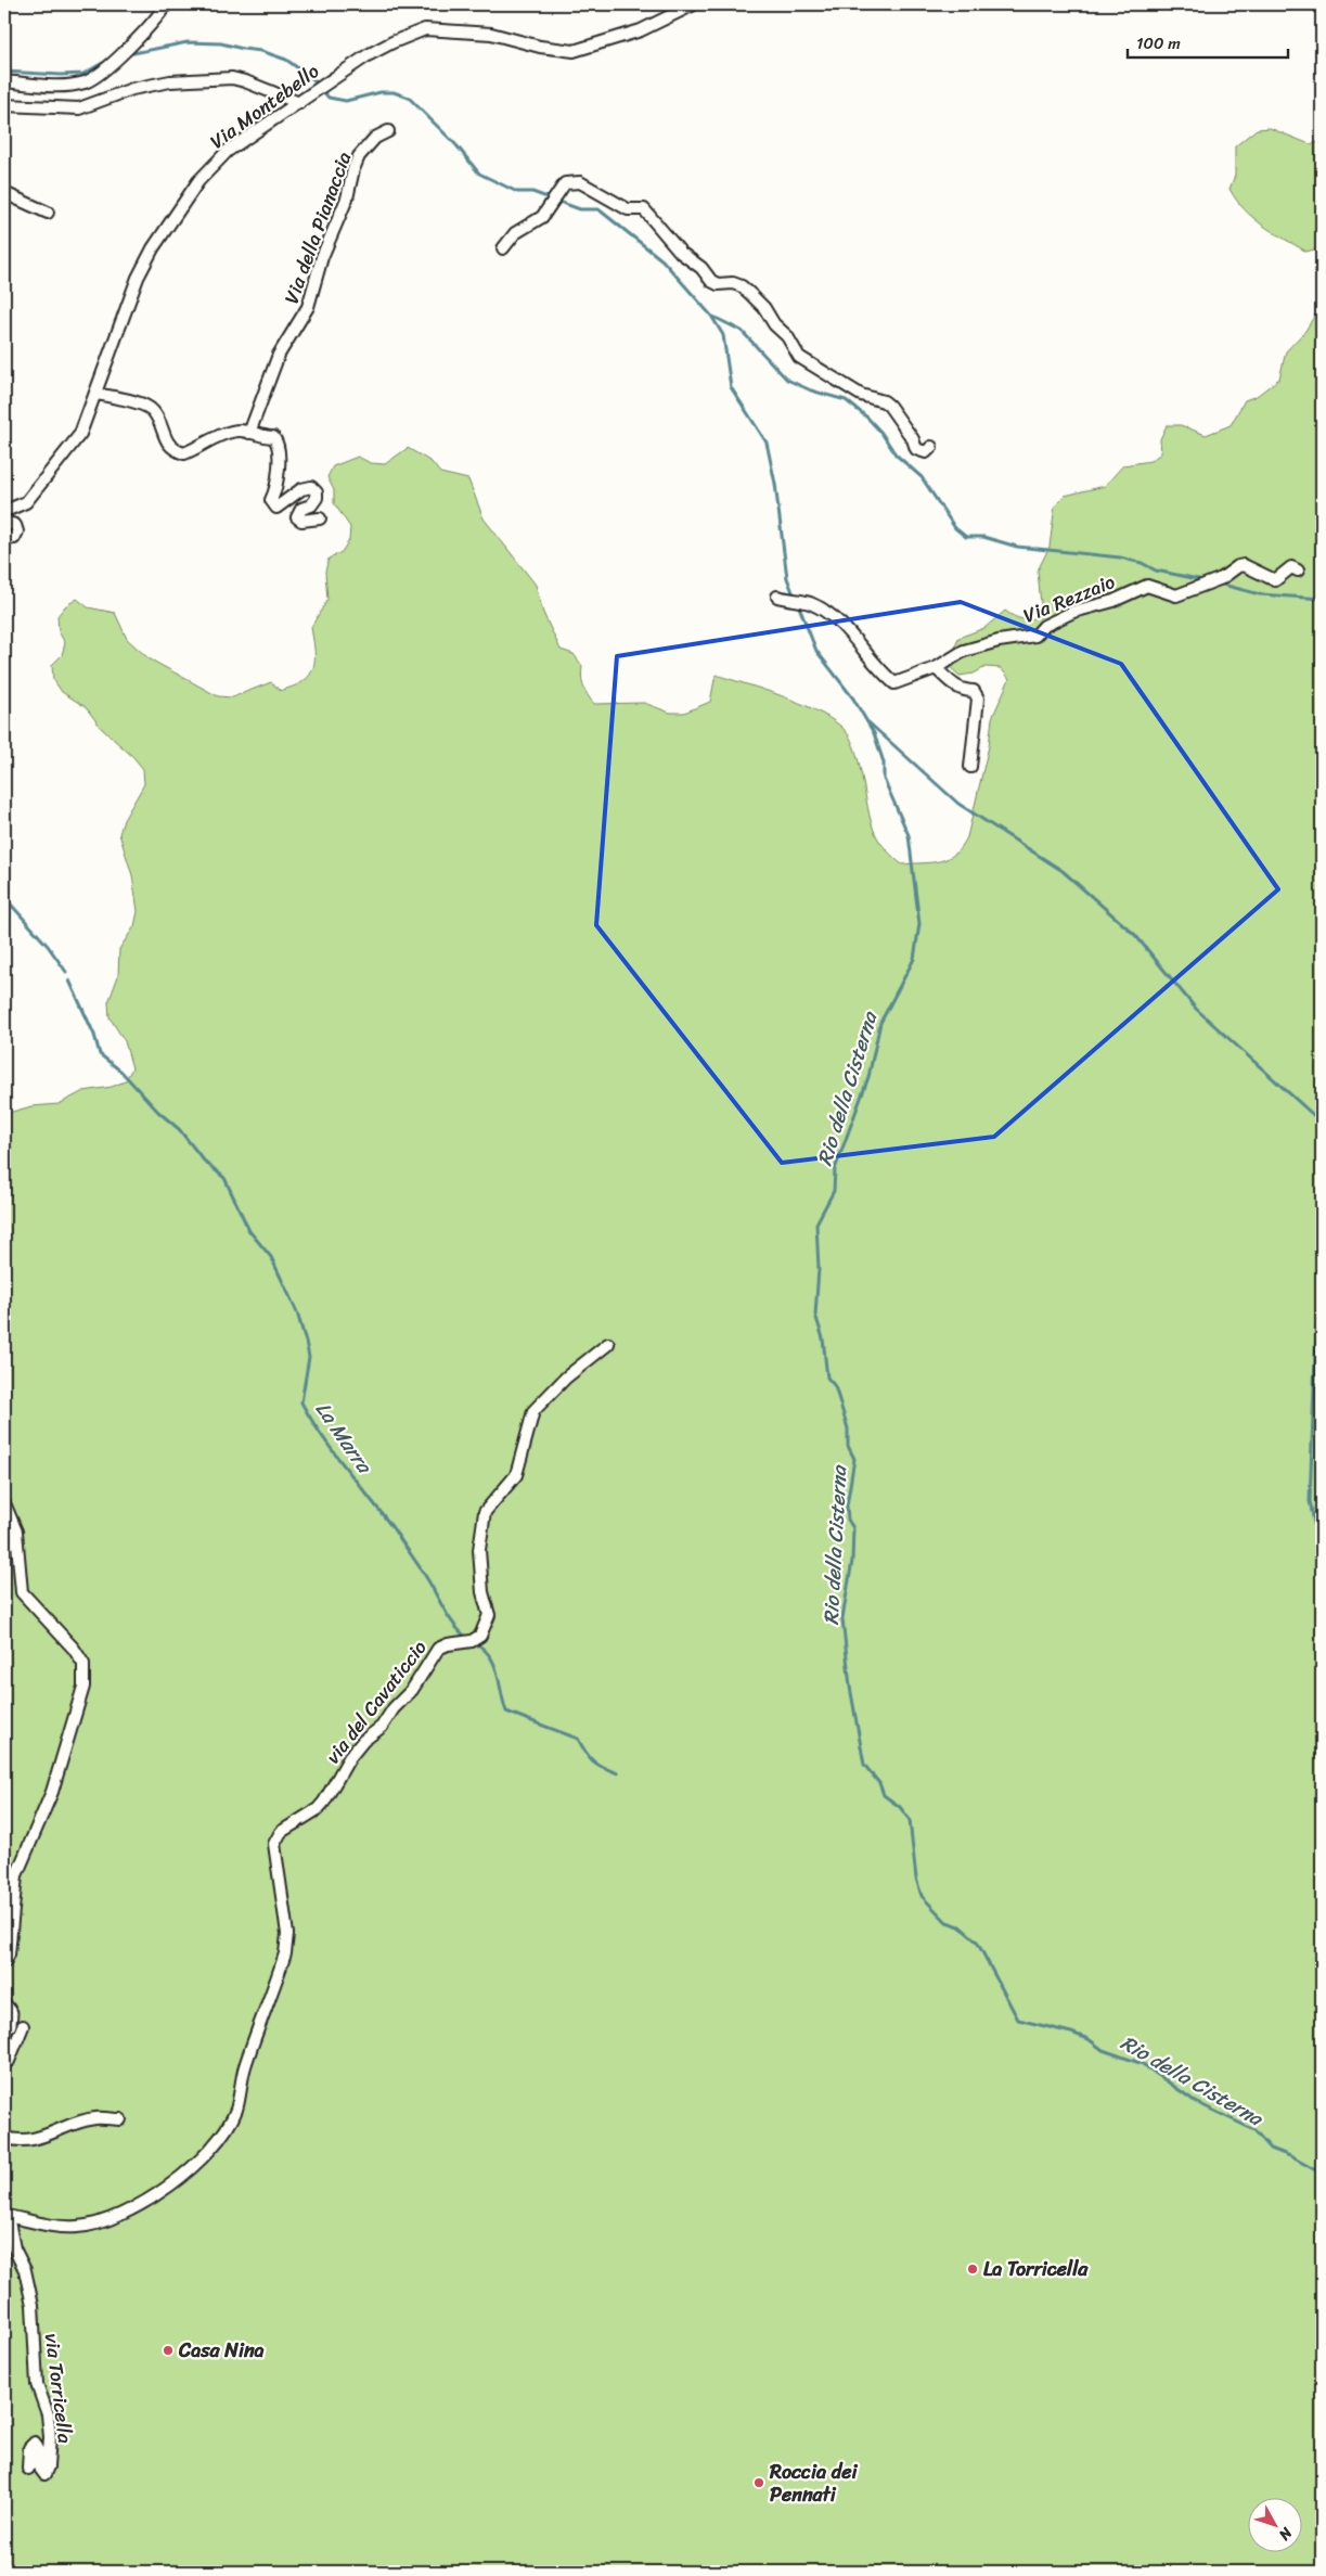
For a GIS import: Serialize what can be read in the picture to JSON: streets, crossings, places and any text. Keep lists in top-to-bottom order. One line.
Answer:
{"streets":{"street":["Via Montebello","Via della Pianaccia","Via Rezzaio","via del Cavaticcio","via Torricella"]},"crossings":[["via del Cavaticcio","via Torricella"]],"water":["Rio della Cisterna","La Marra"],"places":["La Torricella","Casa Nina","Roccia dei Pennati"],"scale_bar":"100 m","north":"bottom right"}
